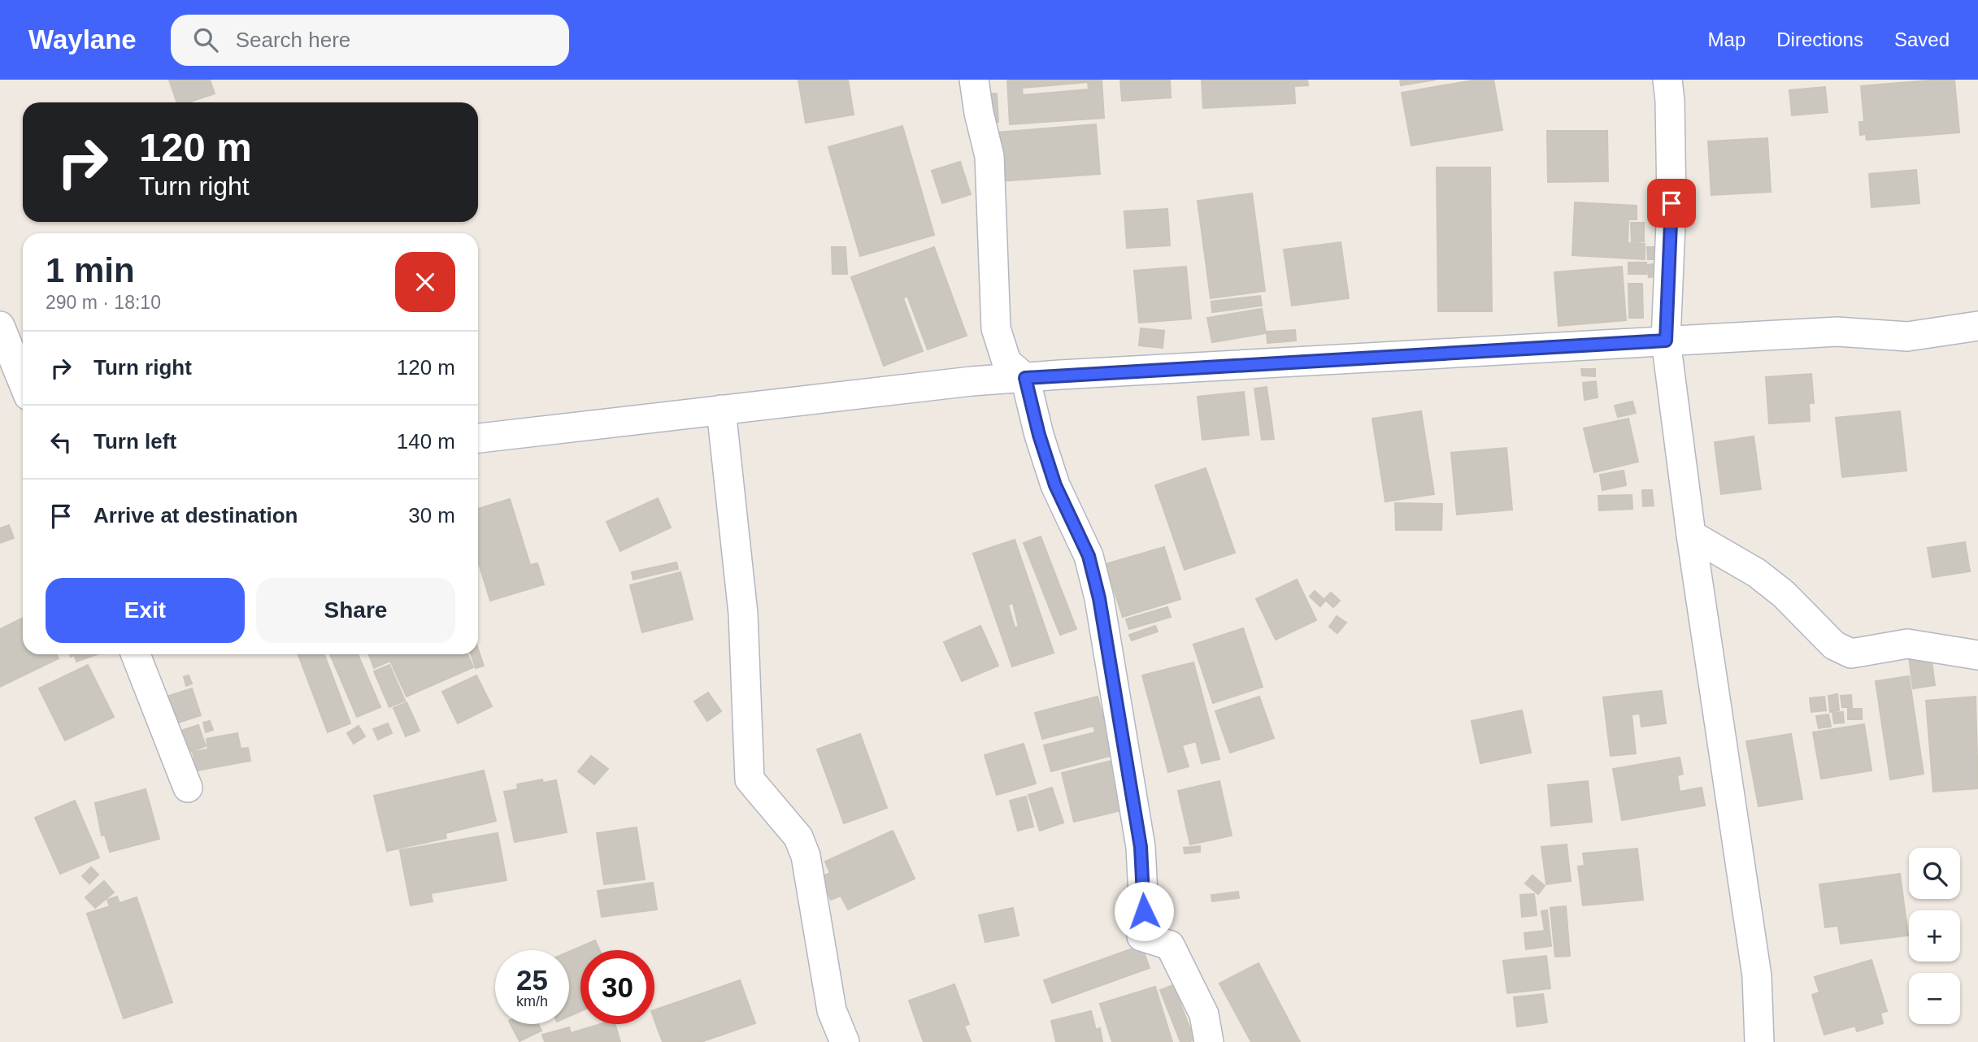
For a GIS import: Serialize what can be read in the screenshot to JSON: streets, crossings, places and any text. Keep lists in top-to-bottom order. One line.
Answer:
{"page":{"header":"Waylane","search":"Search here","nav":["Map","Directions","Saved"],"turn":["120 m","Turn right"],"heading":["1 min","290 m · 18:10"],"list":[{"name":"Turn right","value":"120 m"},{"name":"Turn left","value":"140 m"},{"name":"Arrive at destination","value":"30 m"}],"buttons":["Exit","Share"],"map_buttons":["+","−"],"speed":"25 km/h","limit":"30"}}
